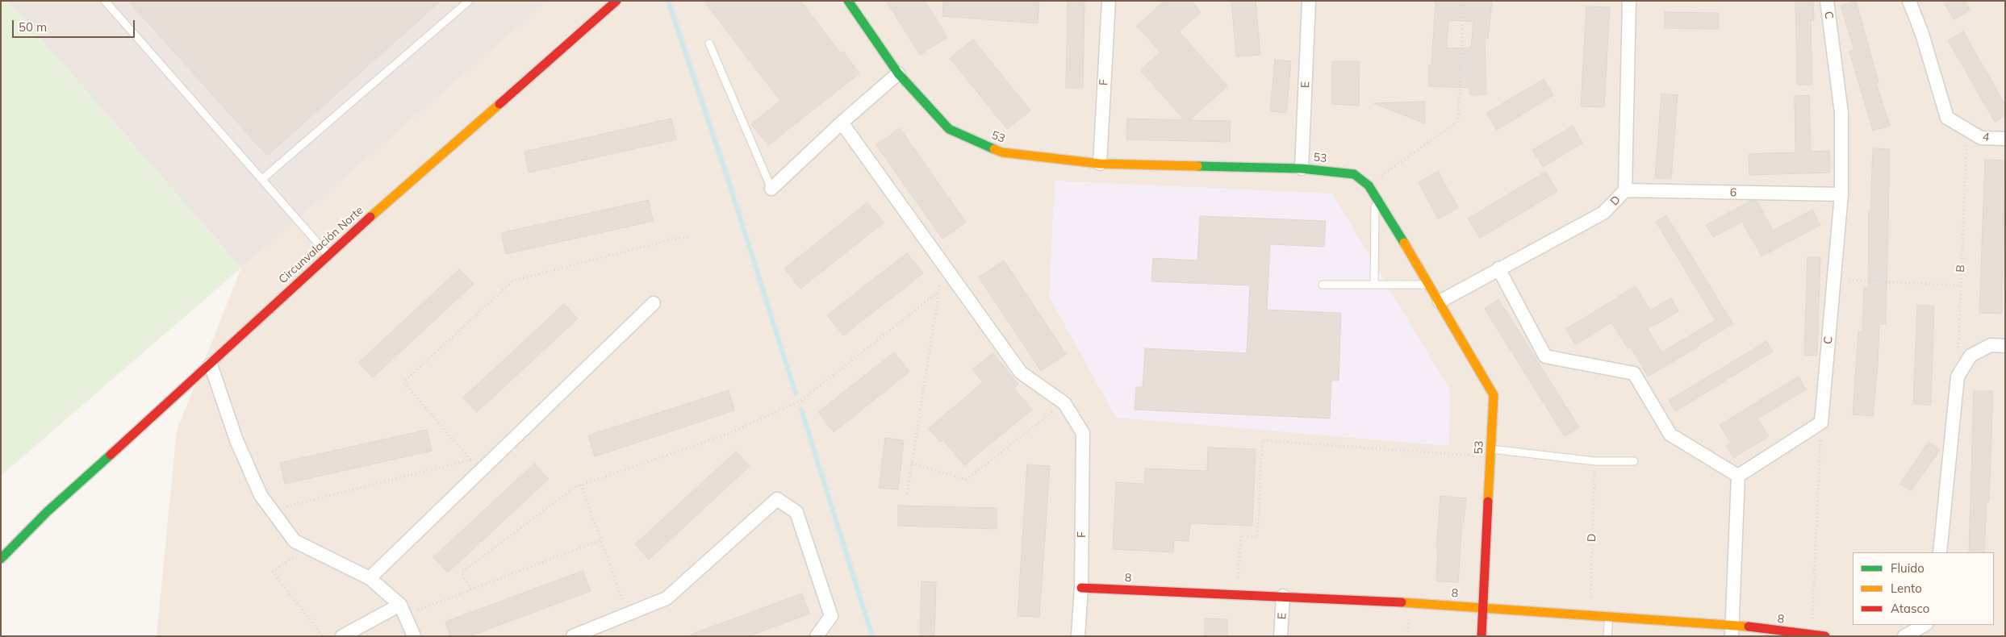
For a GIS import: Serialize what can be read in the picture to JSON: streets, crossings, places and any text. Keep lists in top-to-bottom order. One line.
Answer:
{"streets":{"street":["C","F","E","53","4","6","D","Circunvalación Norte","8"],"path":["B"]},"crossings":[["C","6"],["F","53"],["F","8"],["E","53"],["E","8"],["53","D"],["53","8"],["4","B"],["6","D"],["D","8"]],"legend":["Fluido","Lento","Atasco"],"scale_bar":"50 m"}
